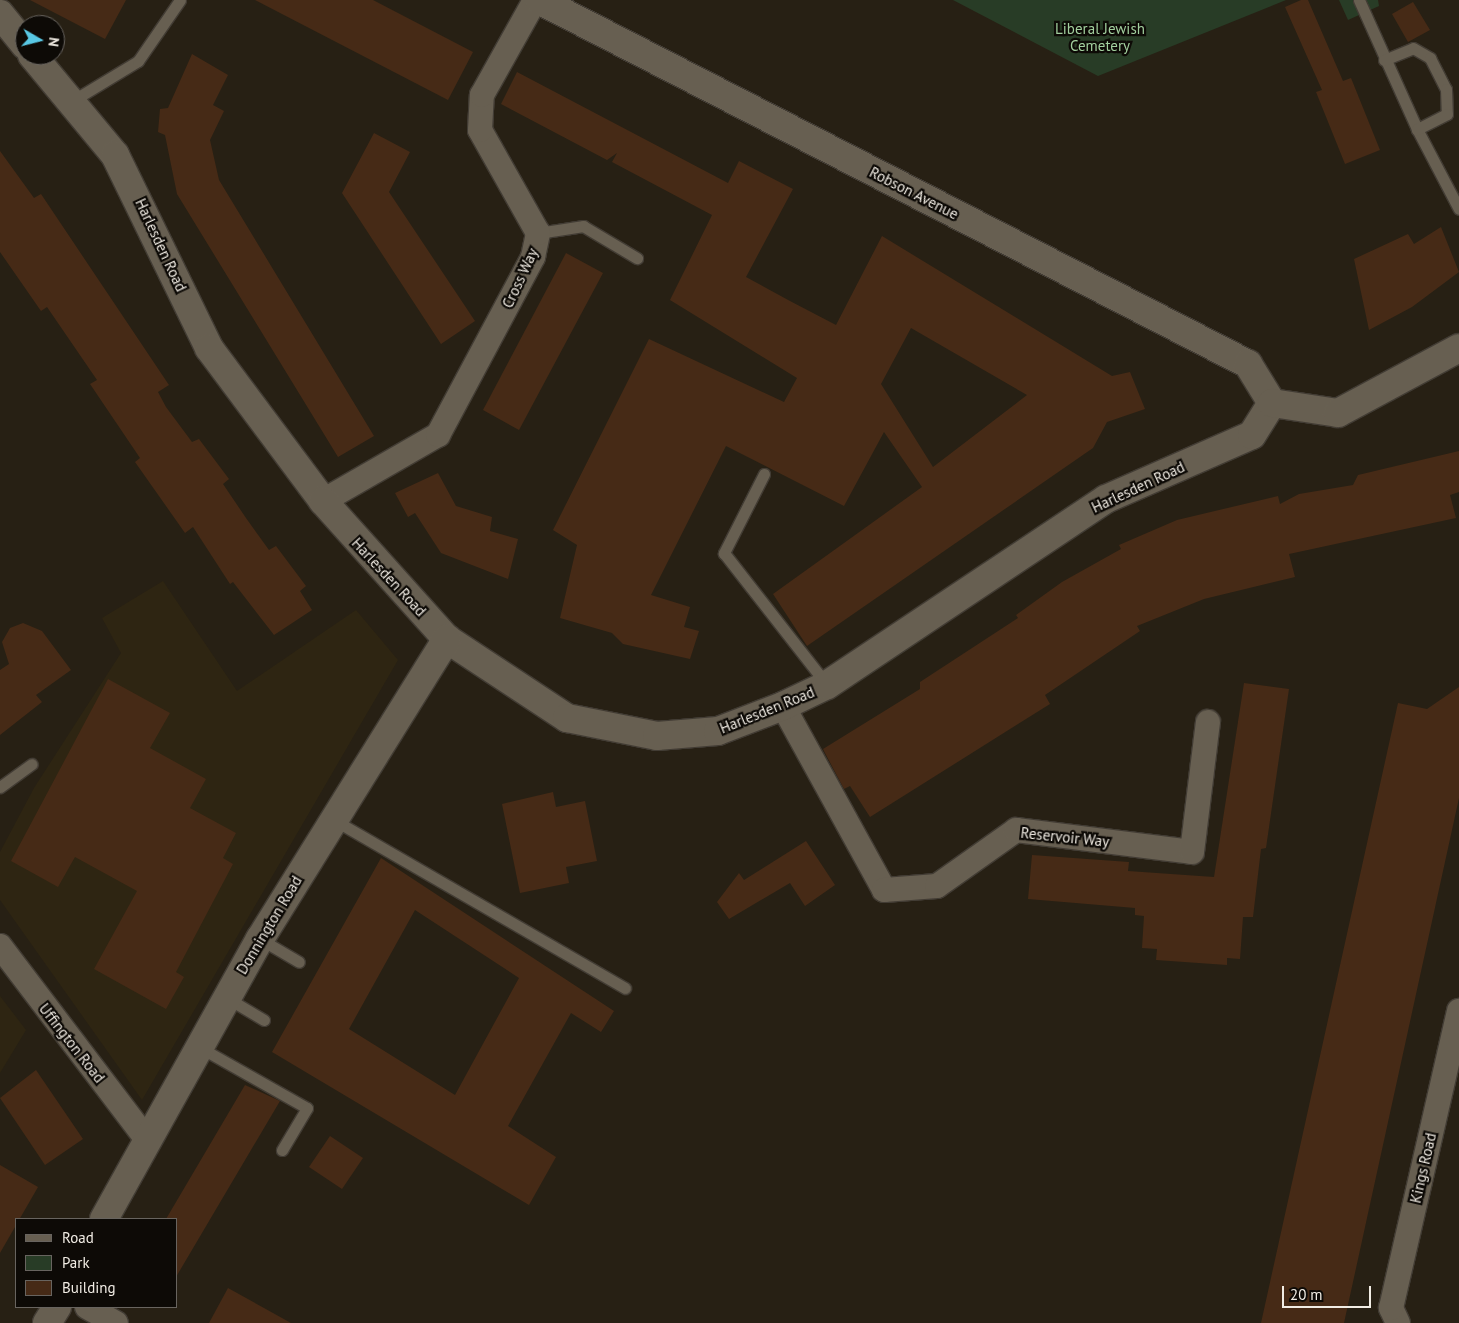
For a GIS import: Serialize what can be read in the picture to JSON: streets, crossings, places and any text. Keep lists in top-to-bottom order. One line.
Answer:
{"streets":{"street":["Robson Avenue","Harlesden Road","Cross Way","Reservoir Way","Donnington Road","Uffington Road","Kings Road"]},"crossings":[["Robson Avenue","Harlesden Road"],["Harlesden Road","Cross Way"],["Harlesden Road","Reservoir Way"],["Harlesden Road","Donnington Road"],["Donnington Road","Uffington Road"]],"parks":["Liberal Jewish Cemetery"],"legend":["Road","Park","Building"],"scale_bar":"20 m","north":"right"}
